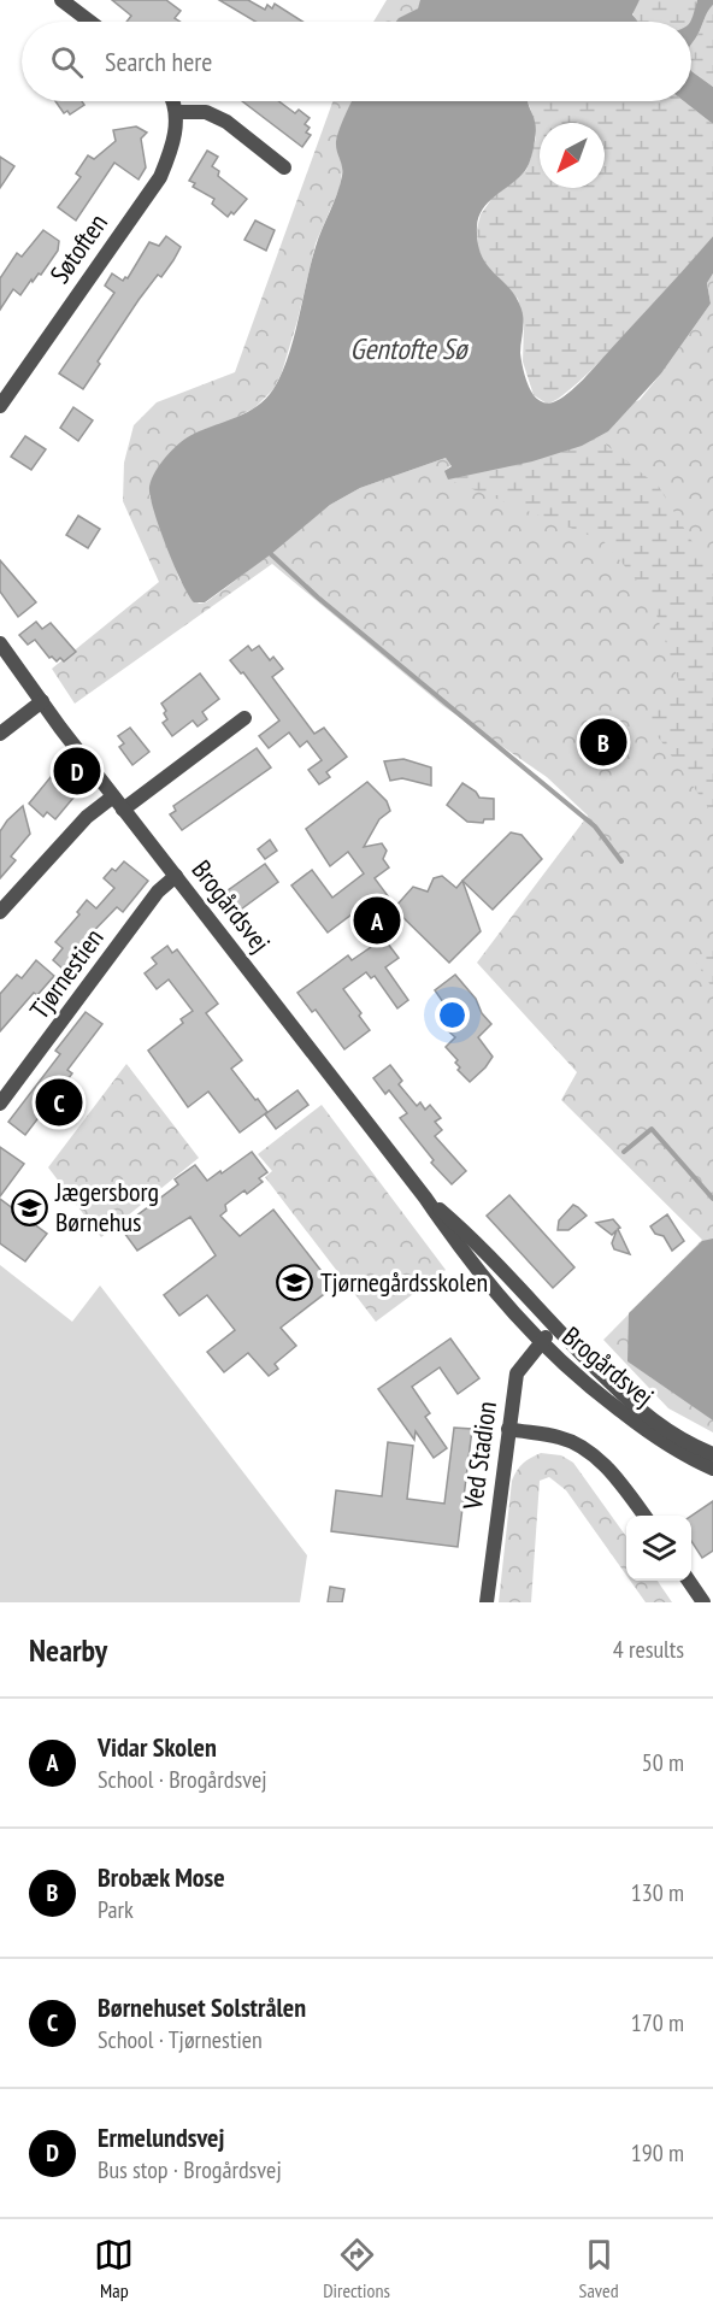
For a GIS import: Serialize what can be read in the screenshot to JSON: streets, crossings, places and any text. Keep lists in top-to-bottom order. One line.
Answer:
{"streets":{"street":["Søtoften","Brogårdsvej","Tjørnestien","Ved Stadion"]},"crossings":[["Brogårdsvej","Tjørnestien"],["Brogårdsvej","Ved Stadion"]],"water":["Gentofte Sø"],"places":{"school or university":["Jægersborg Børnehus","Tjørnegårdsskolen"]},"north":"bottom left","page":{"search":"Search here","pins":["B","D","A","C"],"heading":["Nearby","4 results"],"list":[{"mark":"A","name":"Vidar Skolen","note":"School · Brogårdsvej","value":"50 m"},{"mark":"B","name":"Brobæk Mose","note":"Park","value":"130 m"},{"mark":"C","name":"Børnehuset Solstrålen","note":"School · Tjørnestien","value":"170 m"},{"mark":"D","name":"Ermelundsvej","note":"Bus stop · Brogårdsvej","value":"190 m"}],"nav":["Map","Directions","Saved"]}}
